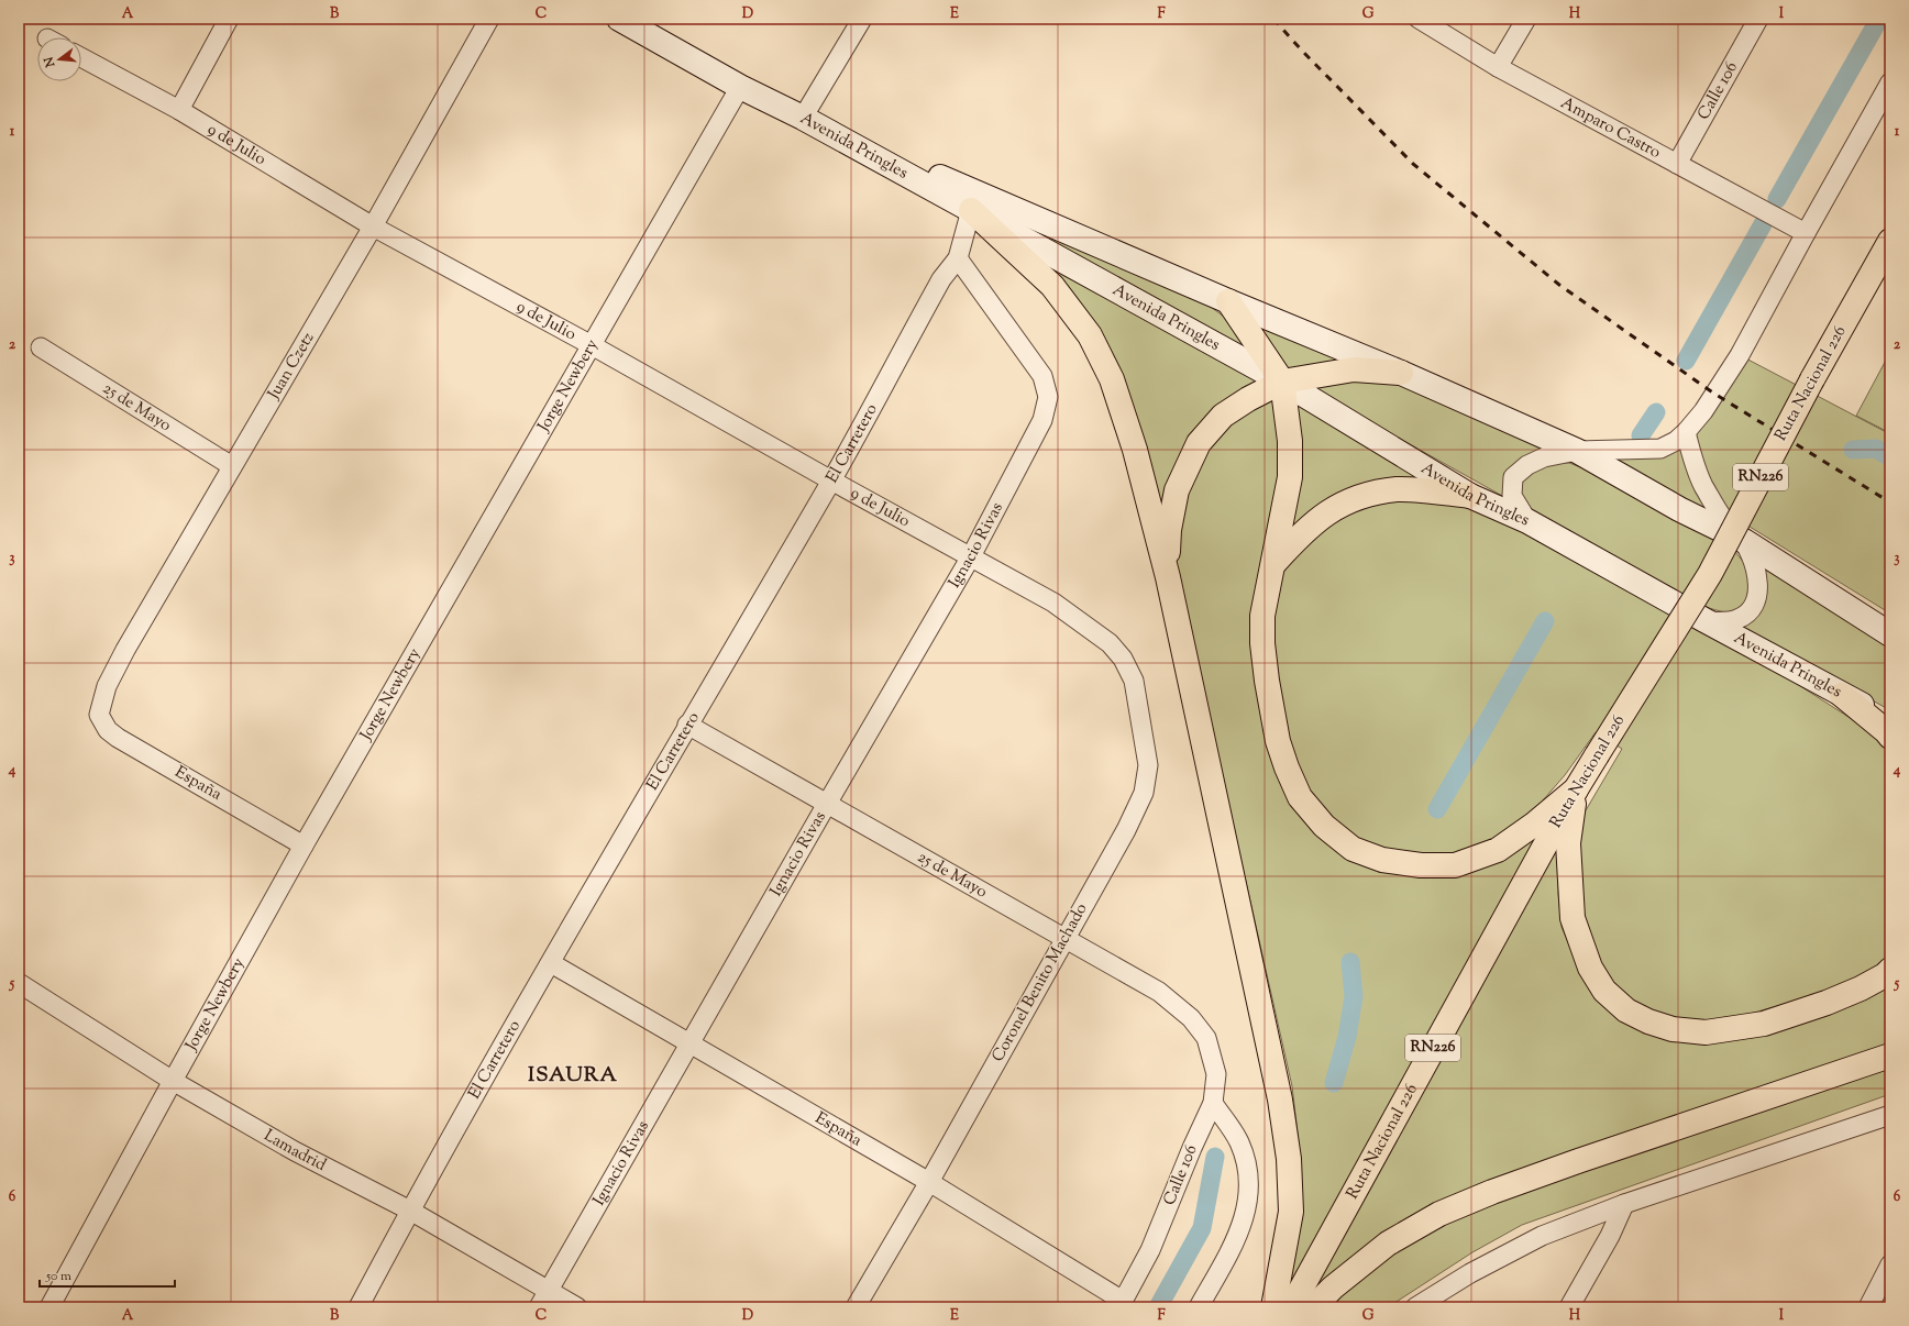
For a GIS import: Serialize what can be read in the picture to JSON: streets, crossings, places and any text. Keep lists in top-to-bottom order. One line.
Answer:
{"streets":{"highway":["Ruta Nacional 226","RN226"],"main road":["Avenida Pringles"],"street":["Calle 106","Amparo Castro","9 de Julio","Juan Czetz","Jorge Newbery","25 de Mayo","El Carretero","Ignacio Rivas","España","Coronel Benito Machado","Lamadrid"]},"crossings":[["Calle 106","Amparo Castro"],["Calle 106","25 de Mayo"],["Calle 106","España"],["9 de Julio","Juan Czetz"],["9 de Julio","Jorge Newbery"],["9 de Julio","El Carretero"],["9 de Julio","Ignacio Rivas"],["9 de Julio","Coronel Benito Machado"],["Avenida Pringles","Jorge Newbery"],["Avenida Pringles","El Carretero"],["Juan Czetz","25 de Mayo"],["Juan Czetz","España"],["Jorge Newbery","España"],["Jorge Newbery","Lamadrid"],["25 de Mayo","El Carretero"],["25 de Mayo","Ignacio Rivas"],["25 de Mayo","Coronel Benito Machado"],["El Carretero","Ignacio Rivas"],["El Carretero","España"],["El Carretero","Lamadrid"],["Ignacio Rivas","España"],["Ignacio Rivas","Lamadrid"],["España","Coronel Benito Machado"]],"districts":["ISAURA"],"scale_bar":"50 m","north":"left","grid":{"columns":["A","B","C","D","E","F","G","H","I"],"rows":["1","2","3","4","5","6"]}}
